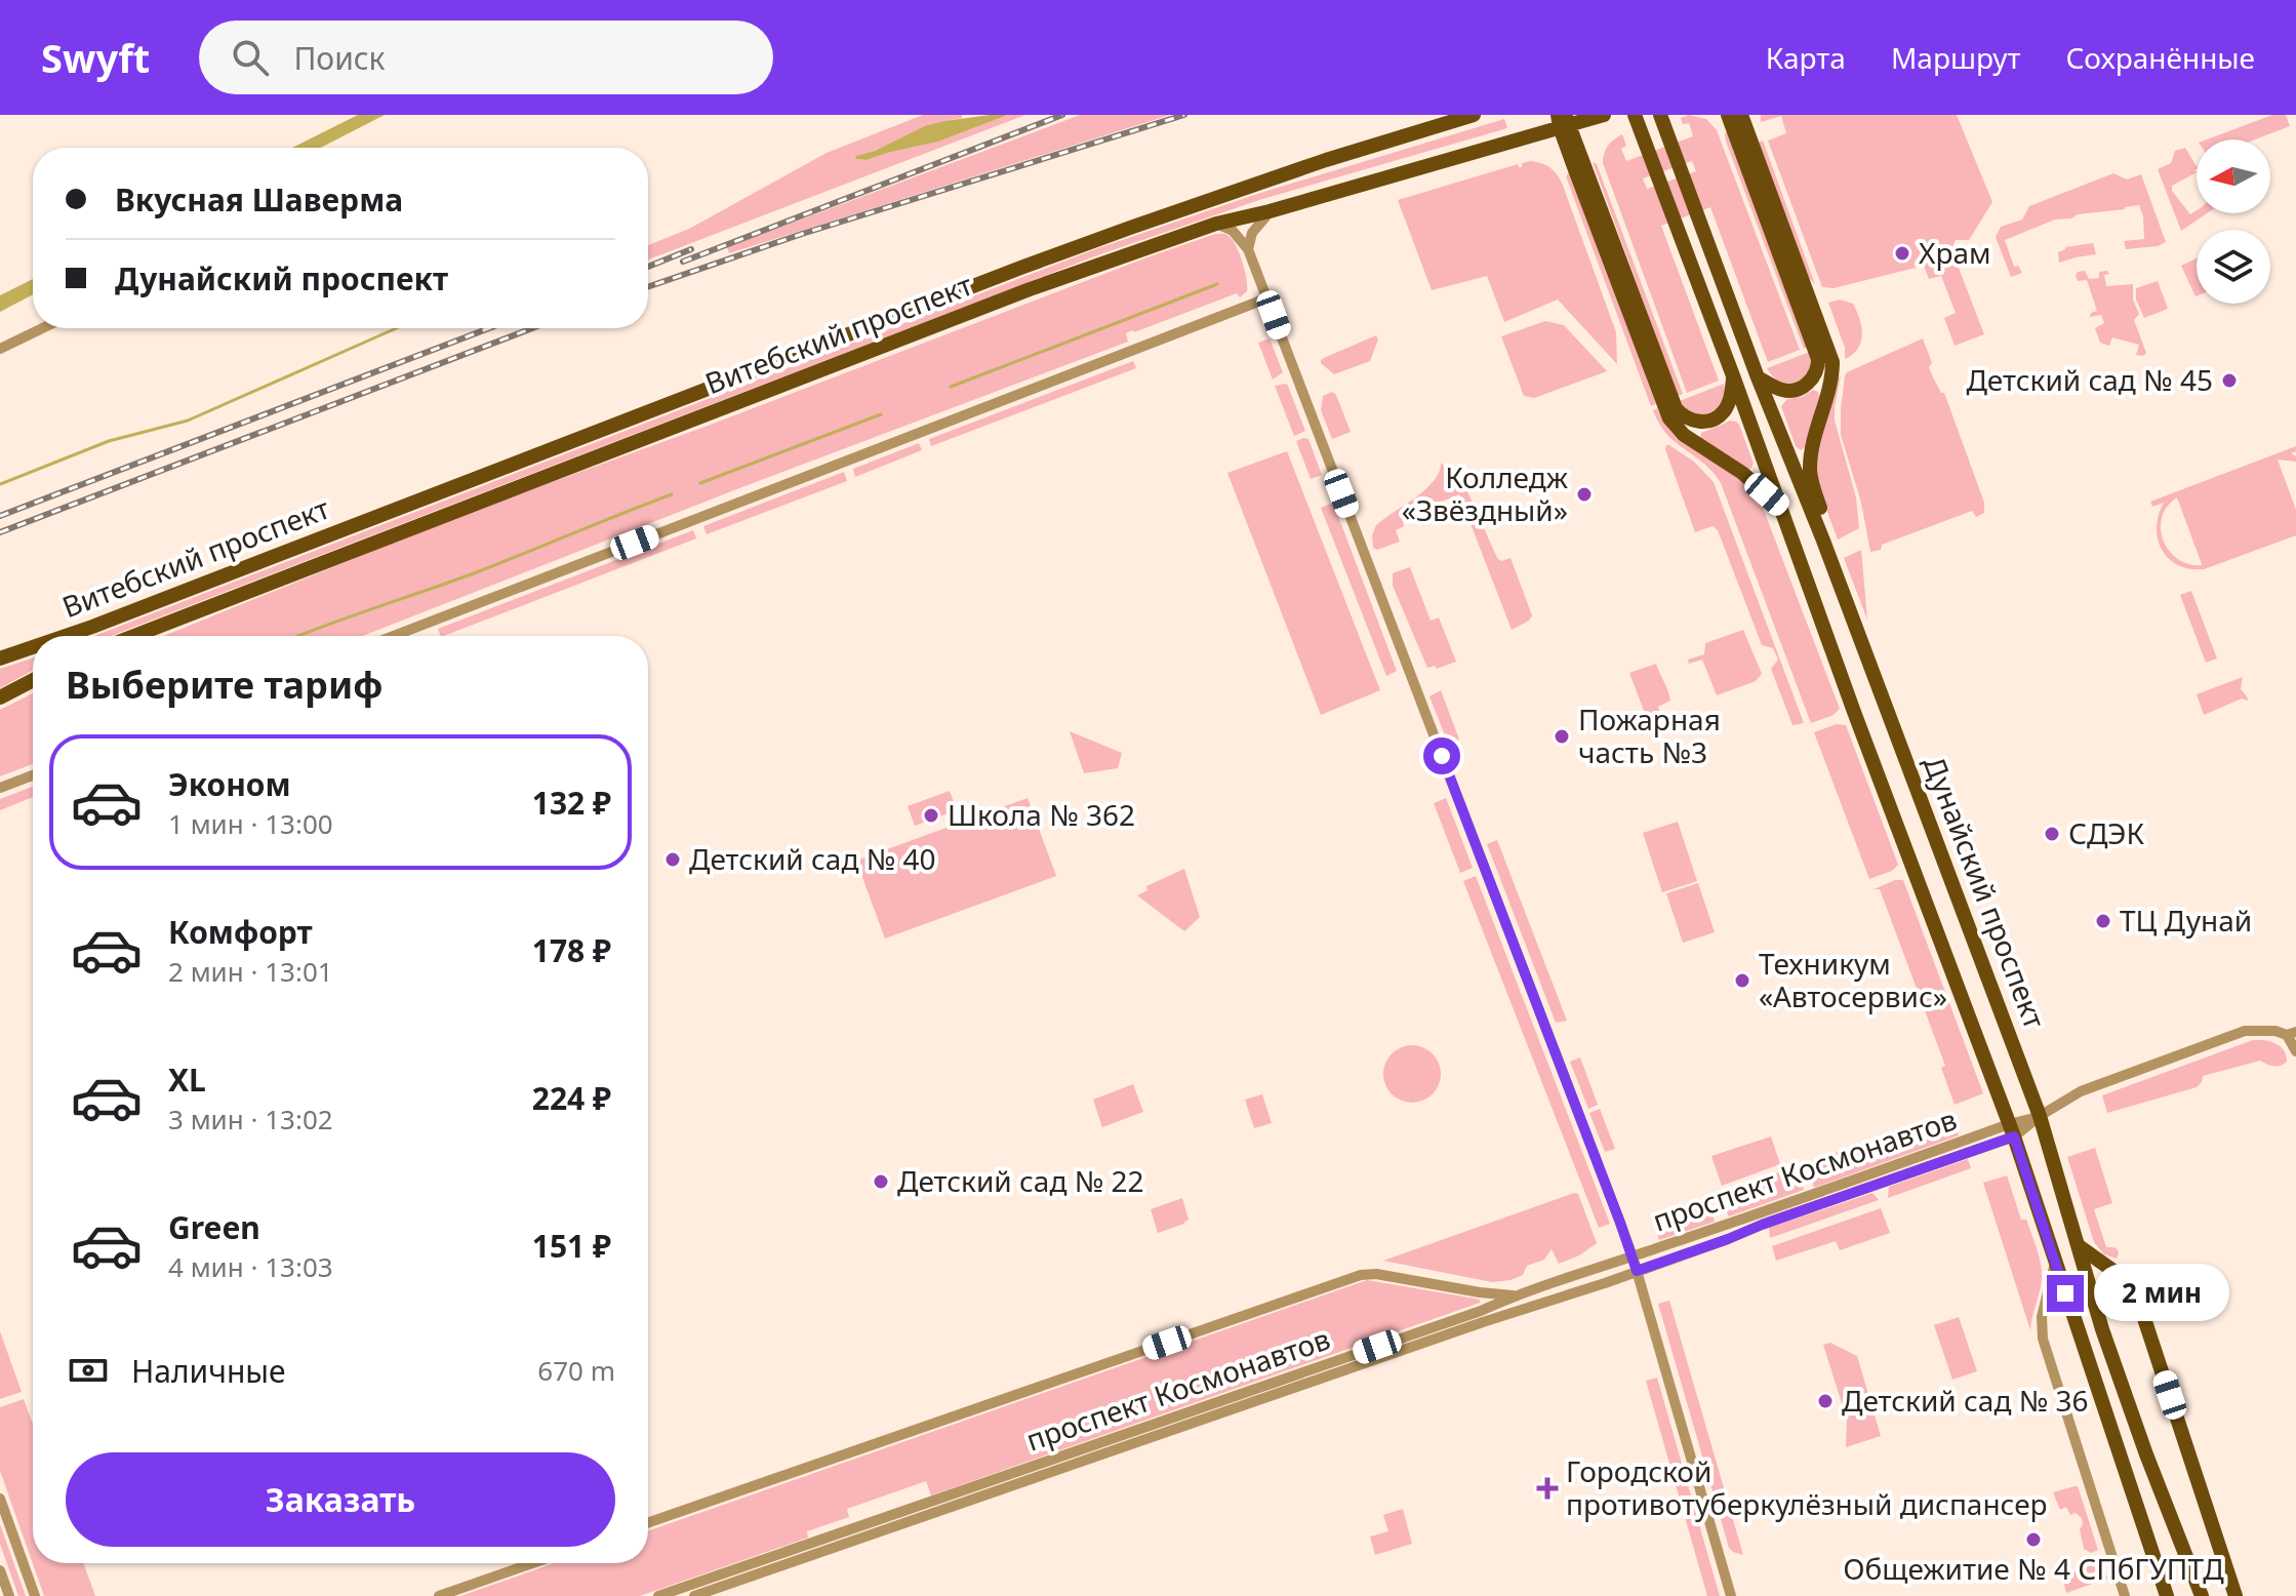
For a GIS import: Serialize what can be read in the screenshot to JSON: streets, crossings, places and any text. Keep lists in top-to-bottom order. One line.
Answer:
{"streets":{"main road":["Витебский проспект","Дунайский проспект"],"street":["проспект Космонавтов"]},"crossings":[["Дунайский проспект","проспект Космонавтов"]],"places":{"other":["Храм","Детский сад № 45","Колледж «Звёздный»","Пожарная часть №3","Школа № 362","СДЭК","Детский сад № 40","ТЦ Дунай","Техникум «Автосервис»","Детский сад № 22","Детский сад № 36","Общежитие № 4 СПбГУПТД"],"health":["Городской противотуберкулёзный диспансер"]},"north":"left","page":{"header":"Swyft","search":"Поиск","nav":["Карта","Маршрут","Сохранённые"],"banner":["Вкусная Шаверма","Дунайский проспект"],"heading":"Выберите тариф","list":[{"name":"Эконом","note":"1 мин · 13:00","value":"132 ₽"},{"name":"Комфорт","note":"2 мин · 13:01","value":"178 ₽"},{"name":"XL","note":"3 мин · 13:02","value":"224 ₽"},{"name":"Green","note":"4 мин · 13:03","value":"151 ₽"}],"bubble":"2 мин","pay":["Наличные","670 m"],"buttons":"Заказать"}}
